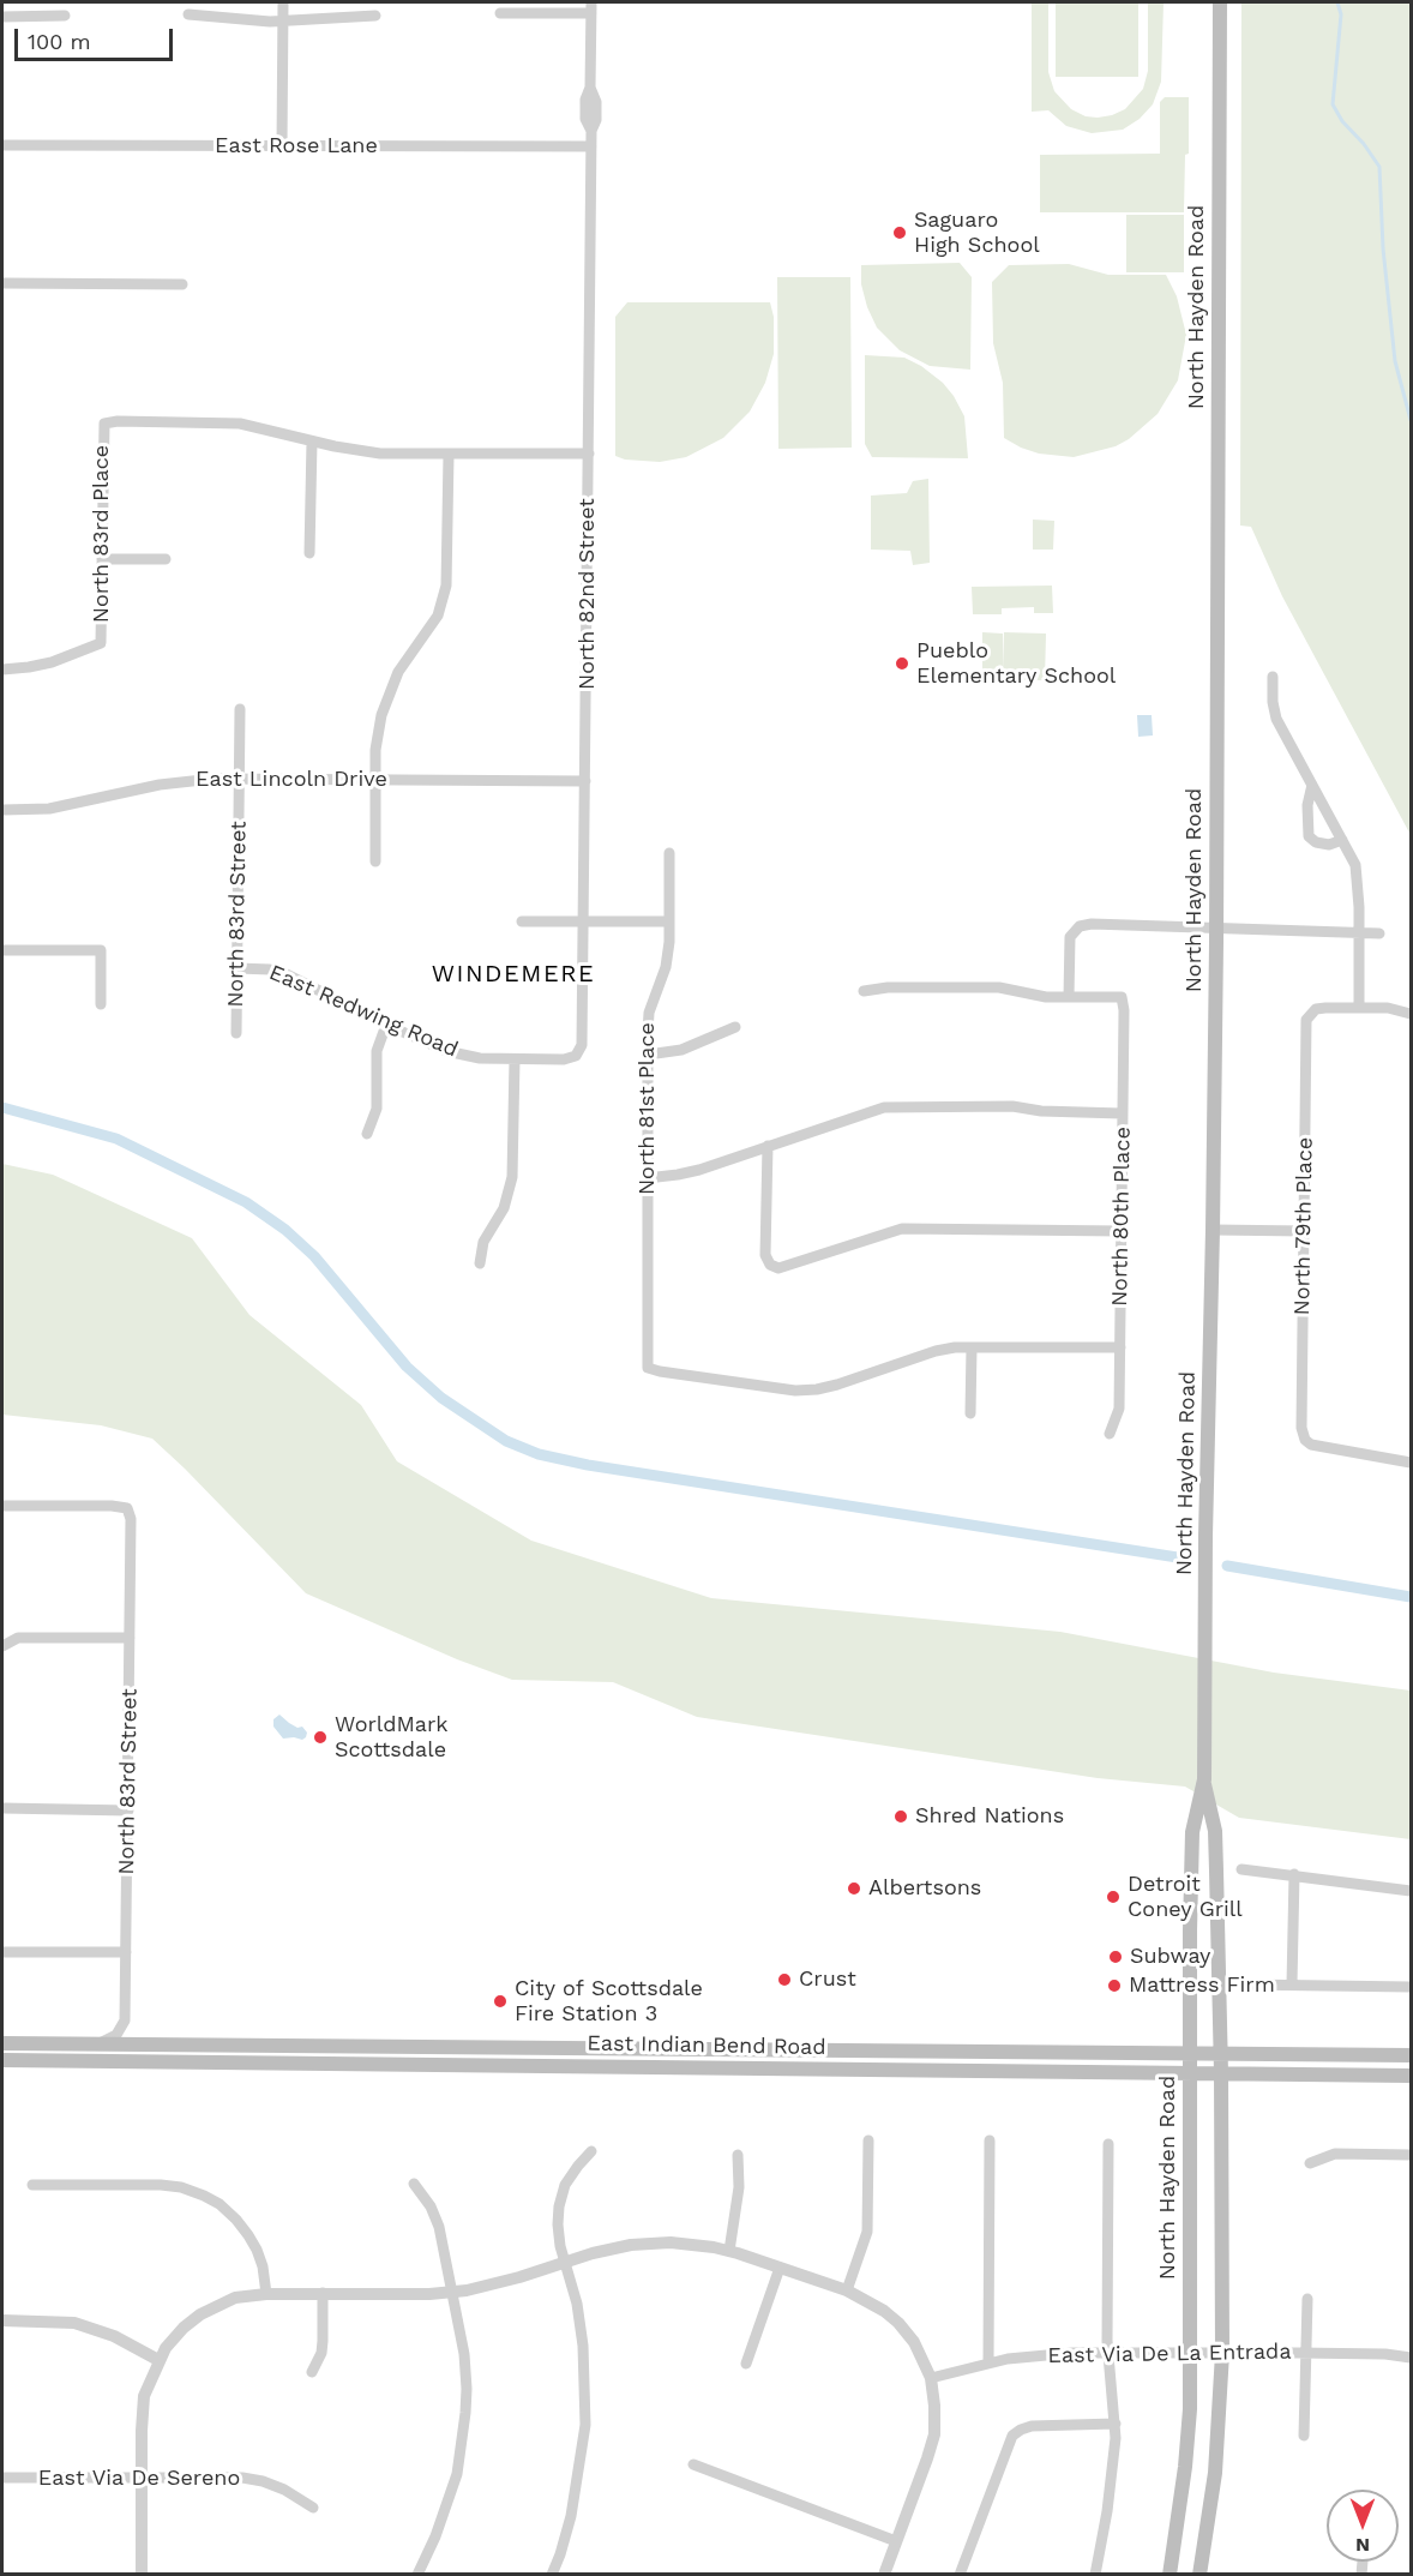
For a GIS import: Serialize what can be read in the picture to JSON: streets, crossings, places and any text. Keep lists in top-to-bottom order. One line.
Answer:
{"streets":{"main road":["North Hayden Road","East Indian Bend Road"],"street":["East Rose Lane","North 83rd Place","North 82nd Street","East Lincoln Drive","North 83rd Street","East Redwing Road","North 81st Place","North 80th Place","North 79th Place","East Via De La Entrada","East Via De Sereno"]},"crossings":[["East Rose Lane","North 82nd Street"],["North Hayden Road","East Indian Bend Road"],["North Hayden Road","East Via De La Entrada"],["North 82nd Street","East Lincoln Drive"],["North 82nd Street","East Redwing Road"],["East Lincoln Drive","North 83rd Street"],["North 83rd Street","East Redwing Road"],["North 83rd Street","East Indian Bend Road"]],"districts":["WINDEMERE"],"places":["Saguaro High School","Pueblo Elementary School","WorldMark Scottsdale","Shred Nations","Albertsons","Detroit Coney Grill","Subway","Crust","Mattress Firm","City of Scottsdale Fire Station 3"],"scale_bar":"100 m","north":"bottom"}
